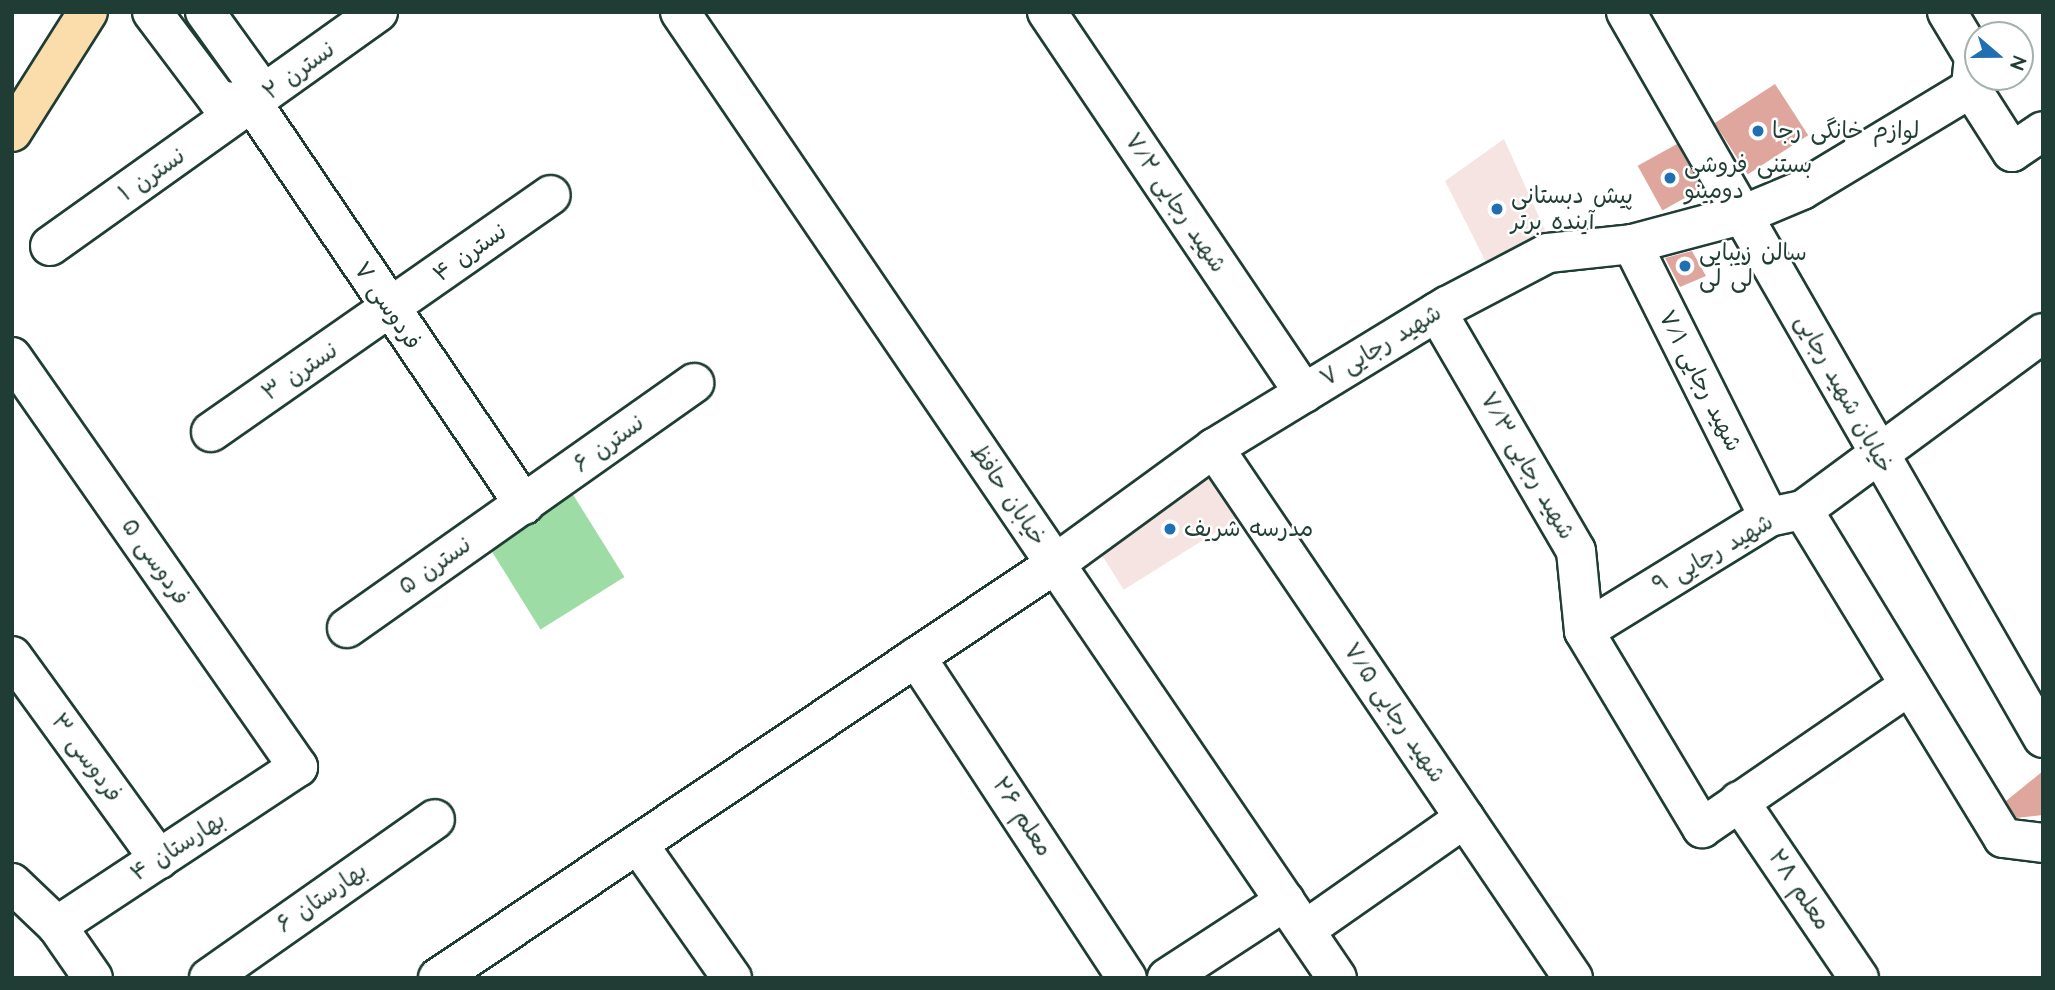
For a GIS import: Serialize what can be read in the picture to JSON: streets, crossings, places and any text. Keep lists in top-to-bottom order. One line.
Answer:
{"streets":{"street":["نسترن ۲","نسترن ۱","شهید رجایی ۷/۲","نسترن ۴","فردوسی ۷","شهید رجایی ۷","نسترن ۳","شهید رجایی ۷/۱","خیابان شهید رجایی","نسترن ۶","شهید رجایی ۷/۳","خیابان حافظ","شهید رجایی ۹","فردوسی ۵","نسترن ۵","شهید رجایی ۷/۵","فردوسی ۳","معلم ۲۶","بهارستان ۴","معلم ۲۸","بهارستان ۶"]},"crossings":[["نسترن ۲","نسترن ۱"],["نسترن ۲","فردوسی ۷"],["نسترن ۱","فردوسی ۷"],["شهید رجایی ۷/۲","شهید رجایی ۷"],["نسترن ۴","فردوسی ۷"],["نسترن ۴","نسترن ۳"],["فردوسی ۷","نسترن ۳"],["فردوسی ۷","نسترن ۶"],["فردوسی ۷","نسترن ۵"],["شهید رجایی ۷","شهید رجایی ۷/۱"],["شهید رجایی ۷","خیابان شهید رجایی"],["شهید رجایی ۷","شهید رجایی ۷/۳"],["شهید رجایی ۷","خیابان حافظ"],["شهید رجایی ۷","شهید رجایی ۷/۵"],["شهید رجایی ۷","معلم ۲۶"],["شهید رجایی ۷/۱","شهید رجایی ۹"],["خیابان شهید رجایی","شهید رجایی ۹"],["نسترن ۶","نسترن ۵"],["شهید رجایی ۷/۳","شهید رجایی ۹"],["فردوسی ۵","بهارستان ۴"],["فردوسی ۳","بهارستان ۴"]],"places":["لوازم خانگی رجا","بستنی فروشی دومینو","پیش دبستانی آینده برتر","سالن زیبایی لی لی","مدرسه شریف"],"north":"right"}
